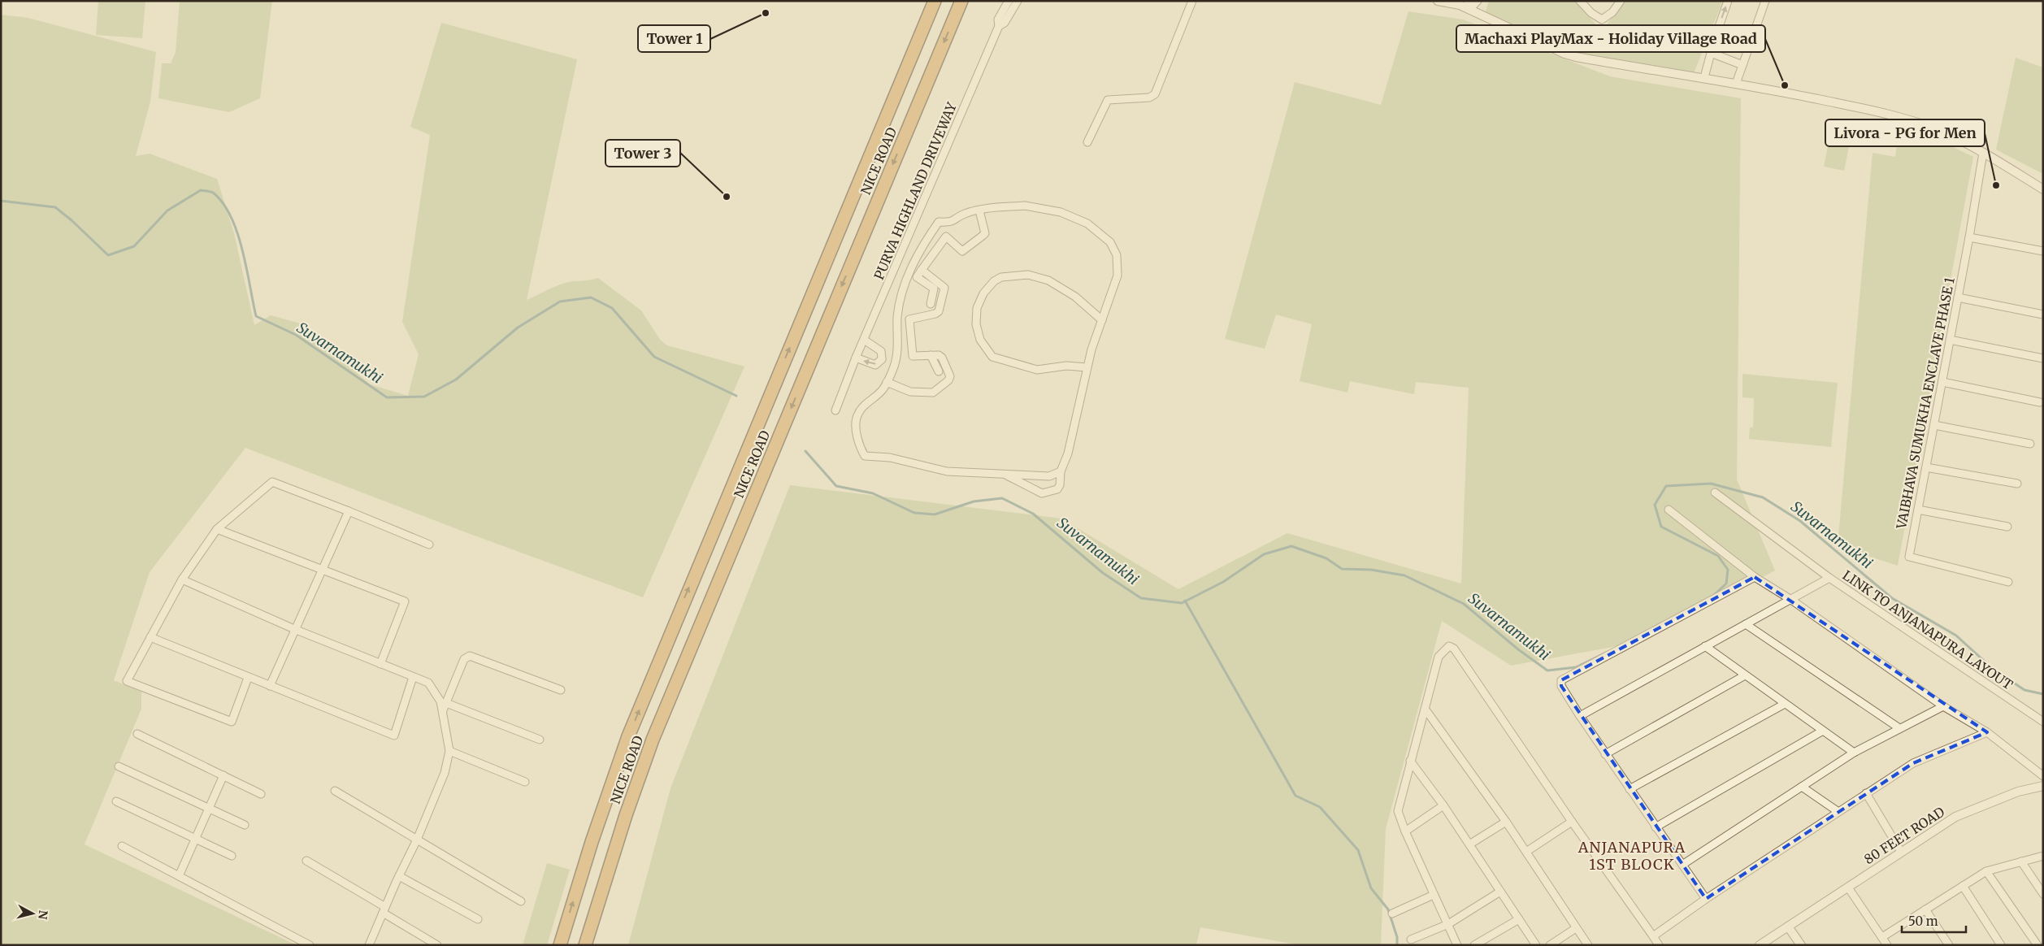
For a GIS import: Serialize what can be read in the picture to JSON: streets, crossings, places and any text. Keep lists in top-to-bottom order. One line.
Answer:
{"streets":{"highway":["NICE ROAD"],"street":["PURVA HIGHLAND DRIVEWAY","VAIBHAVA SUMUKHA ENCLAVE PHASE 1","LINK TO ANJANAPURA LAYOUT","80 FEET ROAD"]},"districts":["ANJANAPURA 1ST BLOCK"],"water":["Suvarnamukhi"],"places":["Tower 1","Machaxi PlayMax - Holiday Village Road","Livora - PG for Men","Tower 3"],"scale_bar":"50 m","north":"right"}
